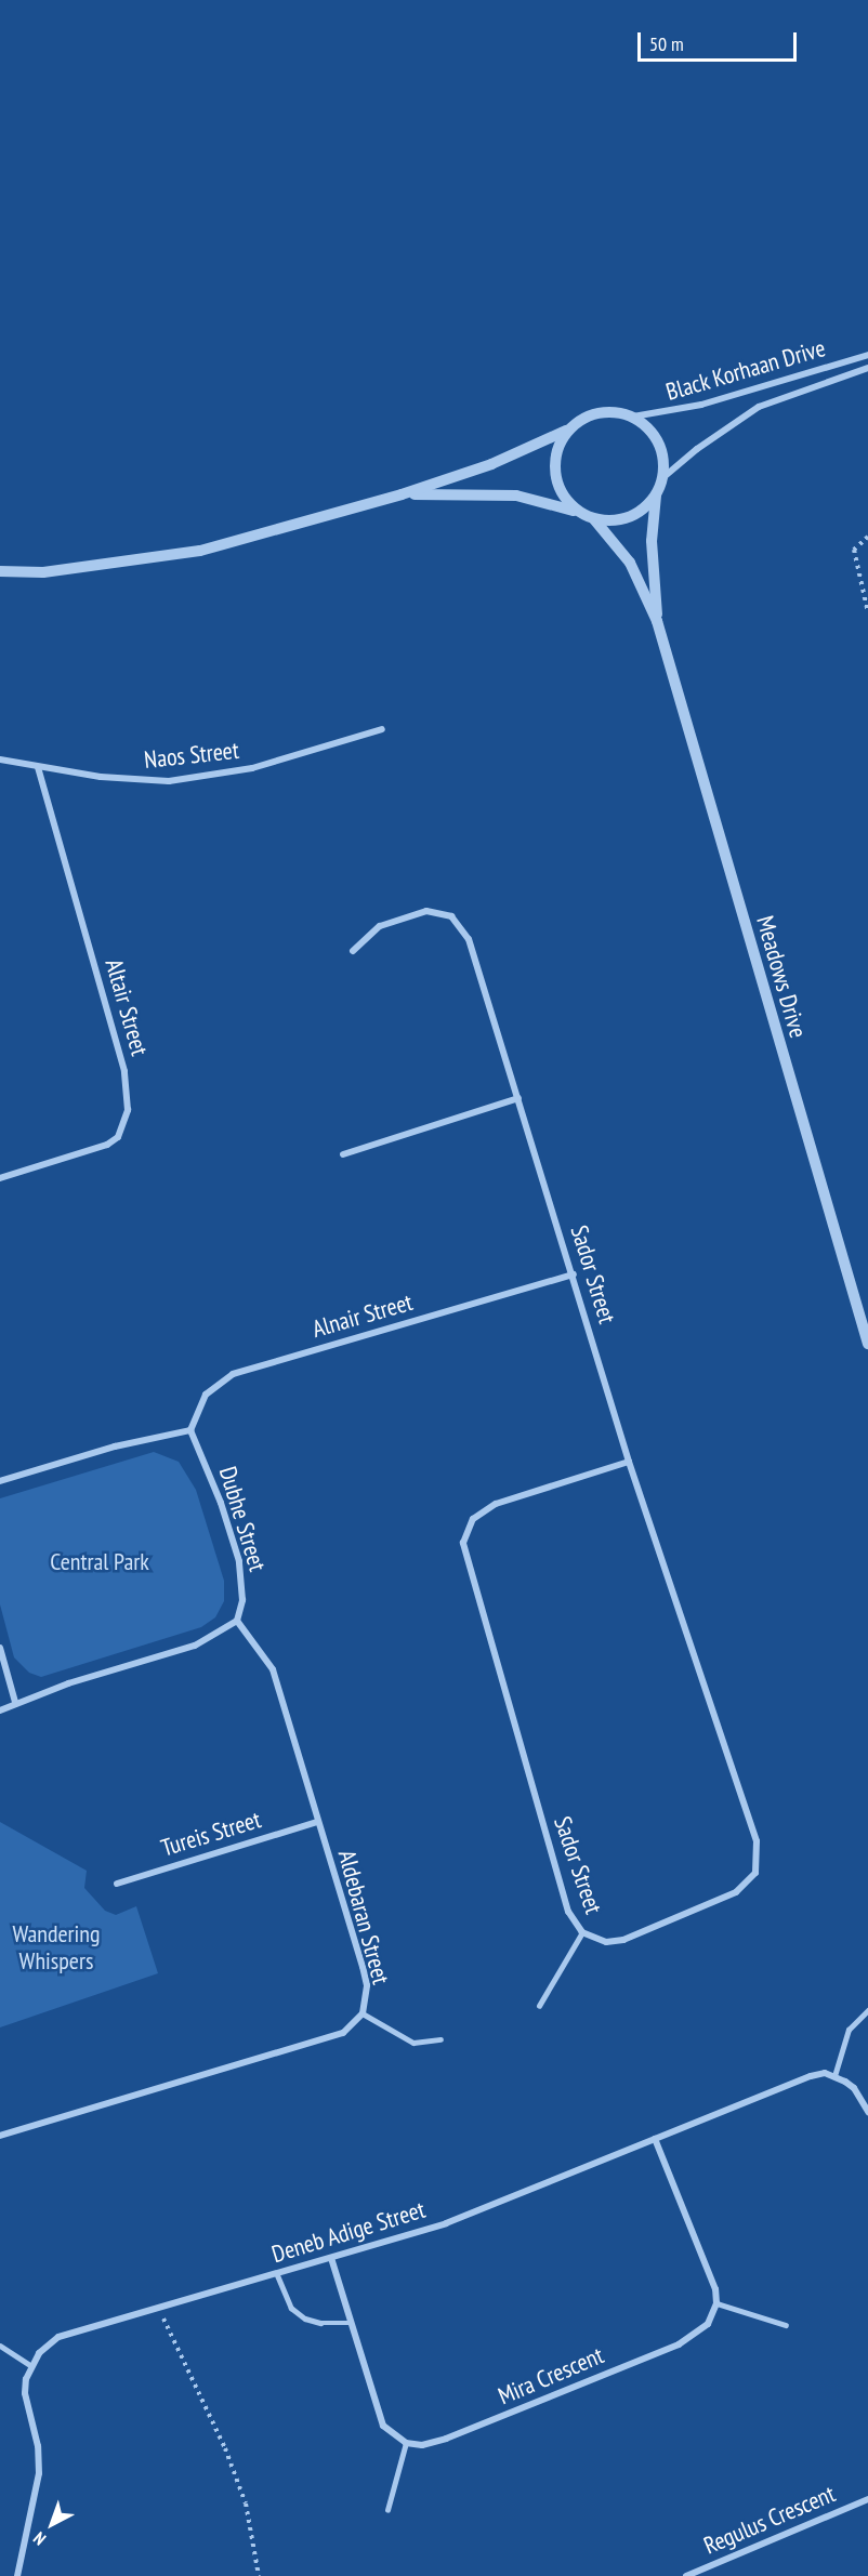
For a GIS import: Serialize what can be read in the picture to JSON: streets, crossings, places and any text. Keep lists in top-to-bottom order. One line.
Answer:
{"streets":{"street":["Black Korhaan Drive","Naos Street","Meadows Drive","Altair Street","Sador Street","Alnair Street","Dubhe Street","Tureis Street","Aldebaran Street","Deneb Adige Street","Mira Crescent","Regulus Crescent"]},"crossings":[["Black Korhaan Drive","Meadows Drive"],["Naos Street","Altair Street"],["Sador Street","Alnair Street"],["Alnair Street","Dubhe Street"],["Dubhe Street","Aldebaran Street"],["Tureis Street","Aldebaran Street"]],"parks":["Central Park","Wandering Whispers"],"scale_bar":"50 m","north":"bottom left"}
